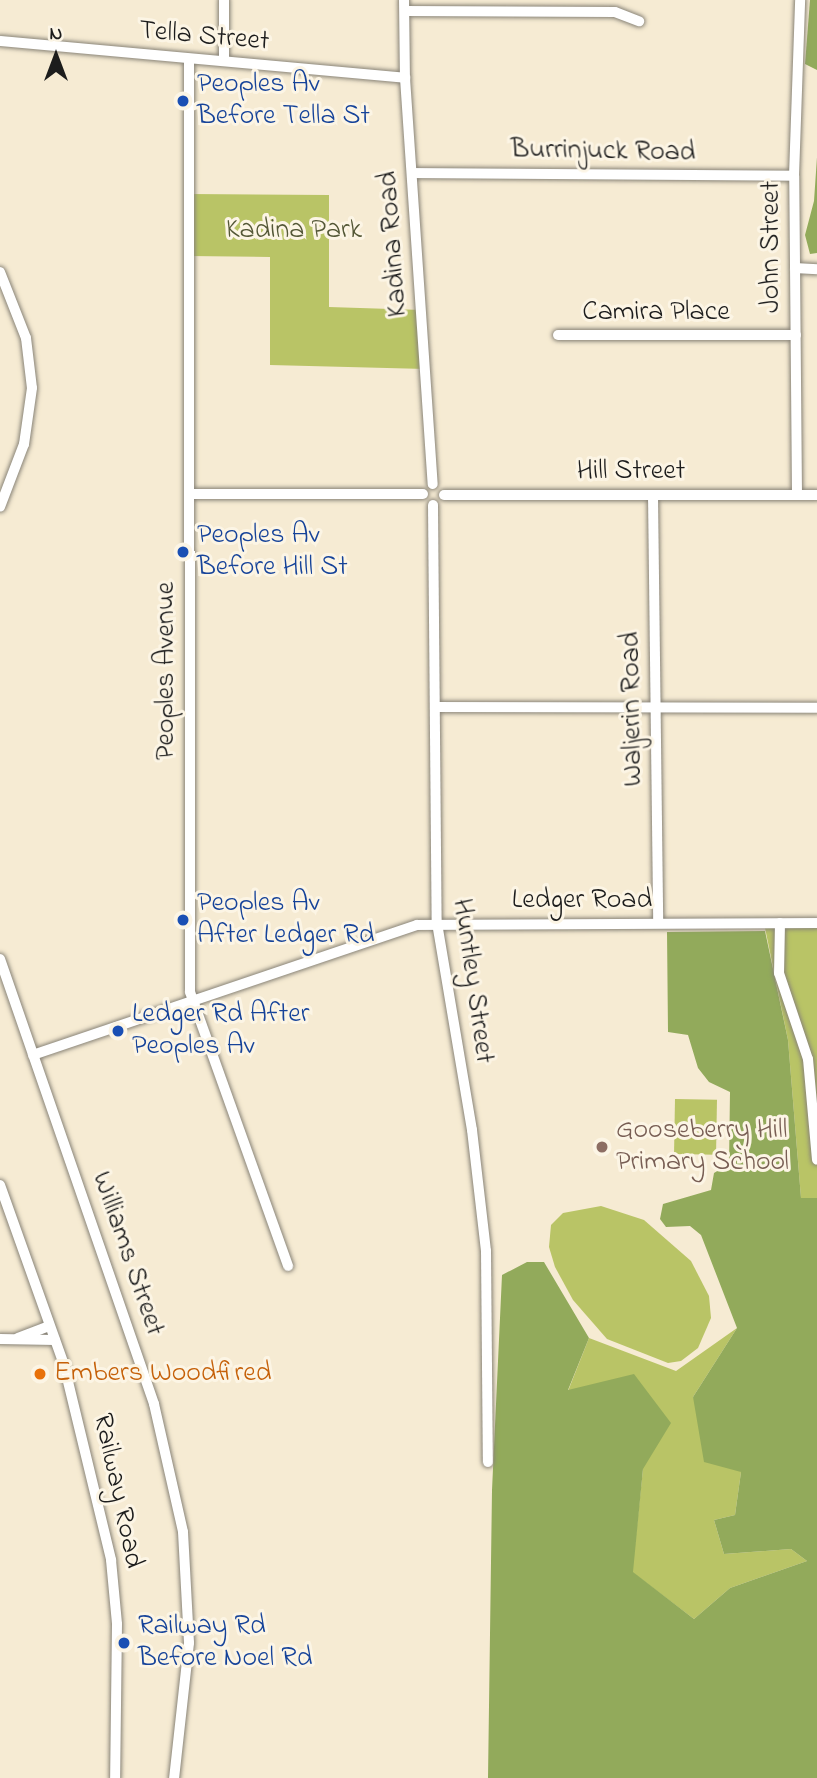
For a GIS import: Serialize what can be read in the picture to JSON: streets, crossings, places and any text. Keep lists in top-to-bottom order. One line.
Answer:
{"streets":{"street":["Tella Street","Burrinjuck Road","Kadina Road","John Street","Camira Place","Hill Street","Peoples Avenue","Waljerin Road","Ledger Road","Huntley Street","Williams Street","Railway Road"]},"crossings":[["Tella Street","Kadina Road"],["Tella Street","Peoples Avenue"],["Burrinjuck Road","Kadina Road"],["Burrinjuck Road","John Street"],["John Street","Camira Place"],["John Street","Hill Street"],["Hill Street","Waljerin Road"],["Peoples Avenue","Ledger Road"],["Waljerin Road","Ledger Road"],["Ledger Road","Huntley Street"],["Ledger Road","Williams Street"]],"parks":["Kadina Park"],"places":["Peoples Av Before Tella St","Peoples Av Before Hill St","Peoples Av After Ledger Rd","Ledger Rd After Peoples Av","Gooseberry Hill Primary School","Embers Woodfired","Railway Rd Before Noel Rd"],"north":"top"}
